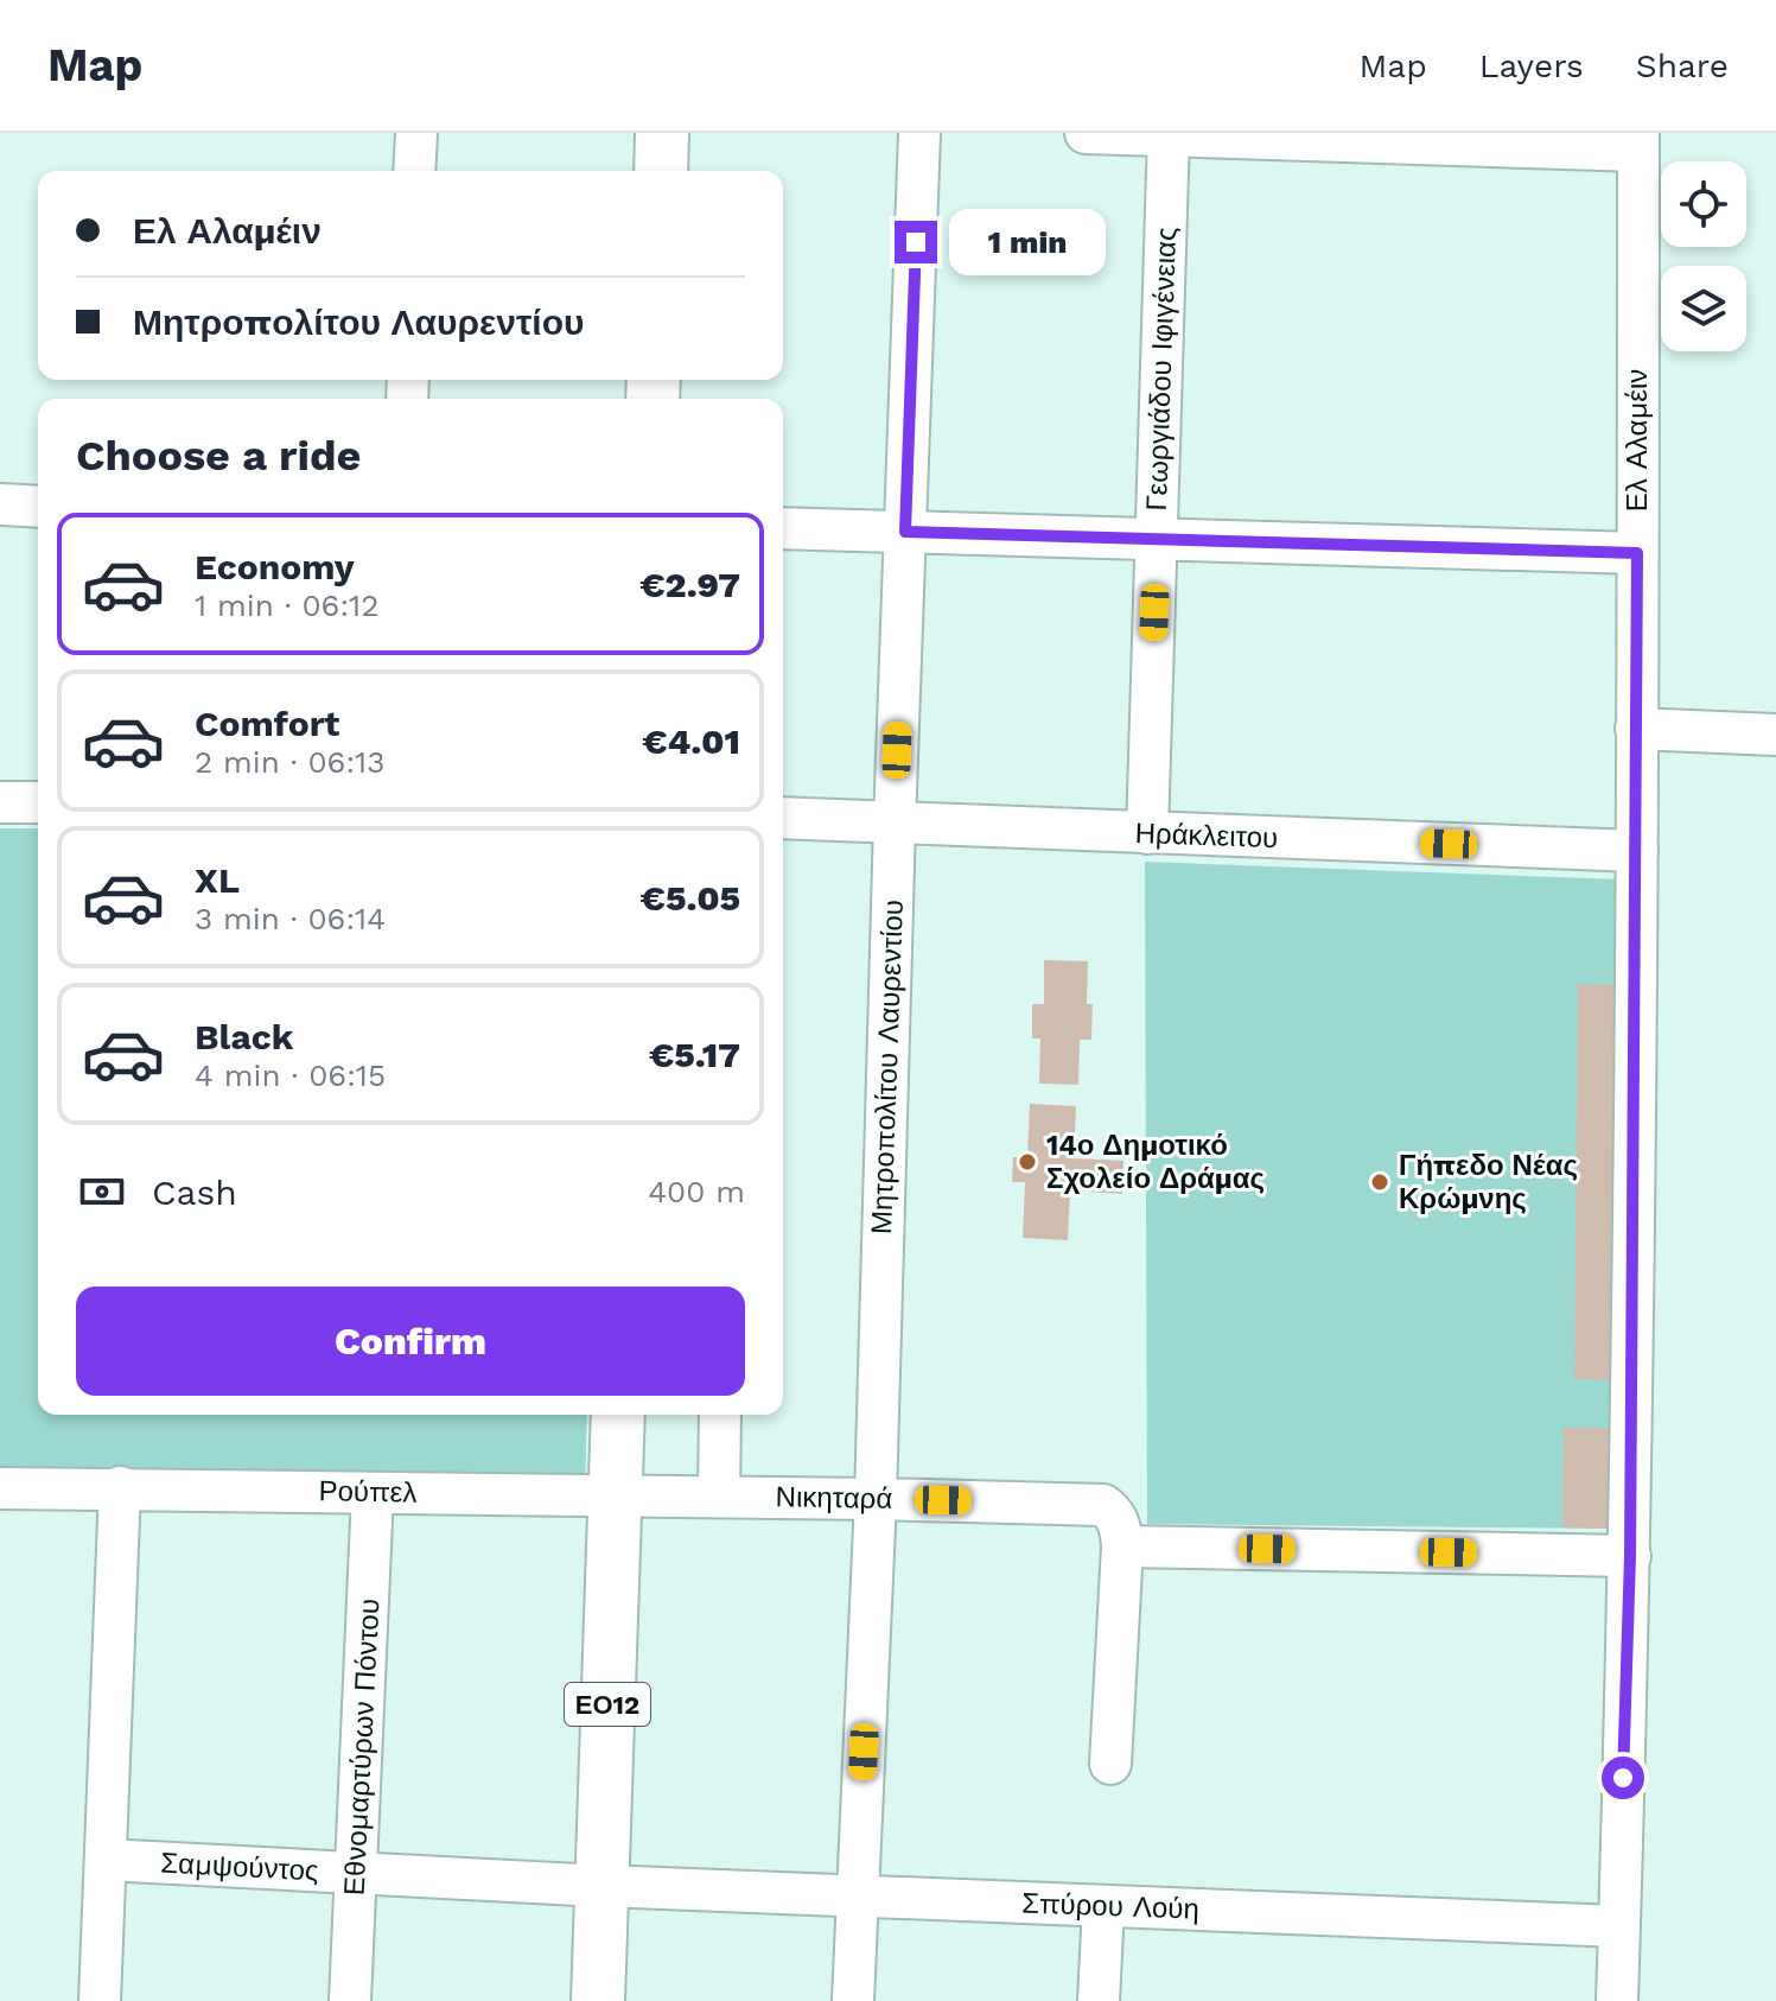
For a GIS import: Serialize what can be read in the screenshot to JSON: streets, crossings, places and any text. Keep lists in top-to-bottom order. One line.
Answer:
{"streets":{"main road":["ΕΟ12"],"street":["Γεωργιάδου Ιφιγένειας","Ελ Αλαμέιν","Ηράκλειτου","Μητροπολίτου Λαυρεντίου","Ρούπελ","Νικηταρά","Εθνομαρτύρων Πόντου","Σαμψούντος","Σπύρου Λούη"]},"crossings":[["Γεωργιάδου Ιφιγένειας","Ηράκλειτου"],["Ελ Αλαμέιν","Ηράκλειτου"],["Ελ Αλαμέιν","Σπύρου Λούη"],["Ηράκλειτου","Μητροπολίτου Λαυρεντίου"],["Μητροπολίτου Λαυρεντίου","Νικηταρά"],["Μητροπολίτου Λαυρεντίου","Σπύρου Λούη"],["Ρούπελ","Νικηταρά"],["Ρούπελ","ΕΟ12"],["Ρούπελ","Εθνομαρτύρων Πόντου"],["Νικηταρά","ΕΟ12"],["ΕΟ12","Σαμψούντος"],["ΕΟ12","Σπύρου Λούη"],["Εθνομαρτύρων Πόντου","Σαμψούντος"],["Σαμψούντος","Σπύρου Λούη"]],"places":["14ο Δημοτικό Σχολείο Δράμας","Γήπεδο Νέας Κρώμνης"],"page":{"header":"Map","nav":["Map","Layers","Share"],"banner":["Ελ Αλαμέιν","Μητροπολίτου Λαυρεντίου"],"bubble":"1 min","heading":"Choose a ride","list":[{"name":"Economy","note":"1 min · 06:12","value":"€2.97"},{"name":"Comfort","note":"2 min · 06:13","value":"€4.01"},{"name":"XL","note":"3 min · 06:14","value":"€5.05"},{"name":"Black","note":"4 min · 06:15","value":"€5.17"}],"pay":["Cash","400 m"],"buttons":"Confirm"}}
